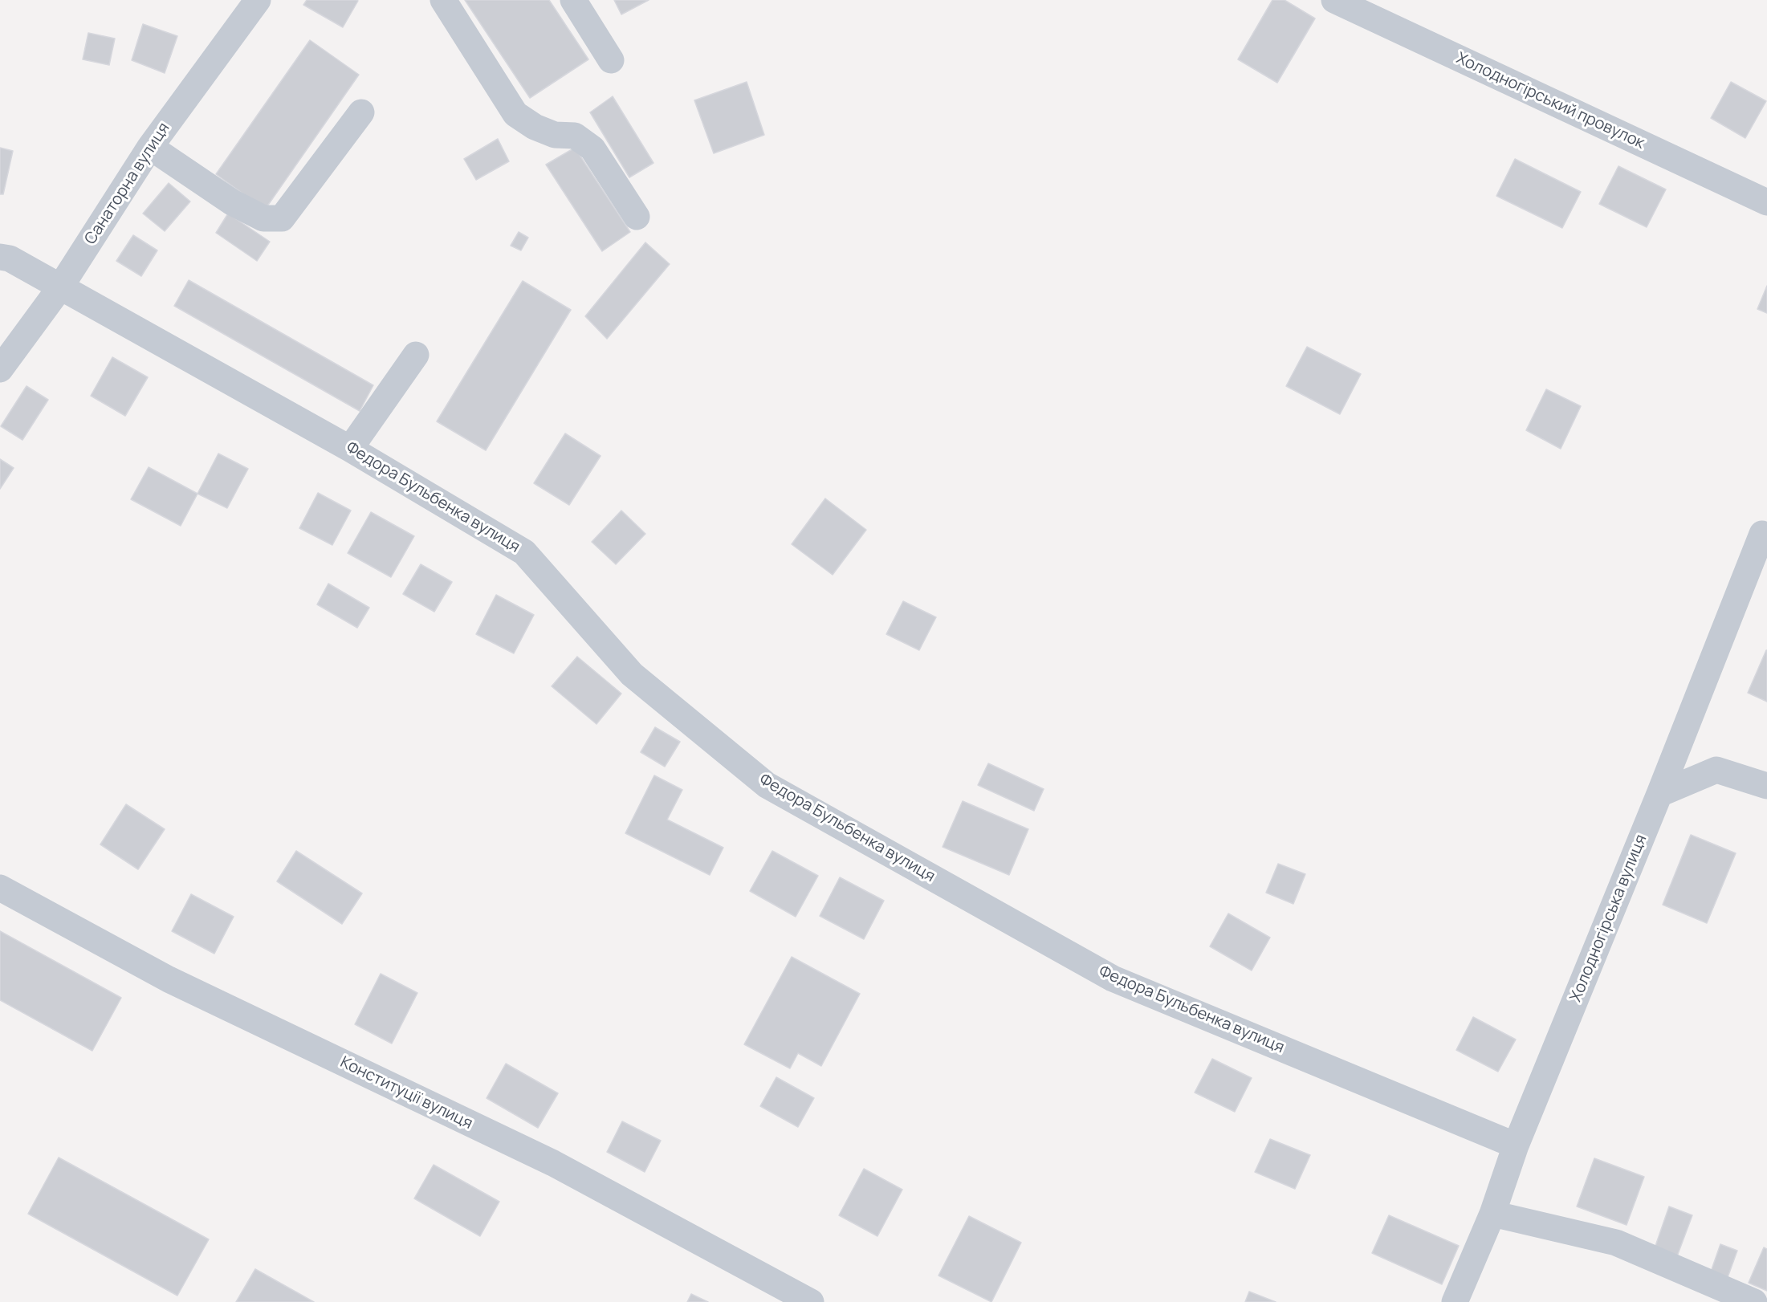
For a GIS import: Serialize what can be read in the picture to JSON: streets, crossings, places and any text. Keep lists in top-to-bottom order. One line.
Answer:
{"streets":{"street":["Холодногірський провулок","Санаторна вулиця","Федора Бульбенка вулиця","Холодногірська вулиця","Конституції вулиця"]},"crossings":[["Санаторна вулиця","Федора Бульбенка вулиця"],["Федора Бульбенка вулиця","Холодногірська вулиця"]]}
